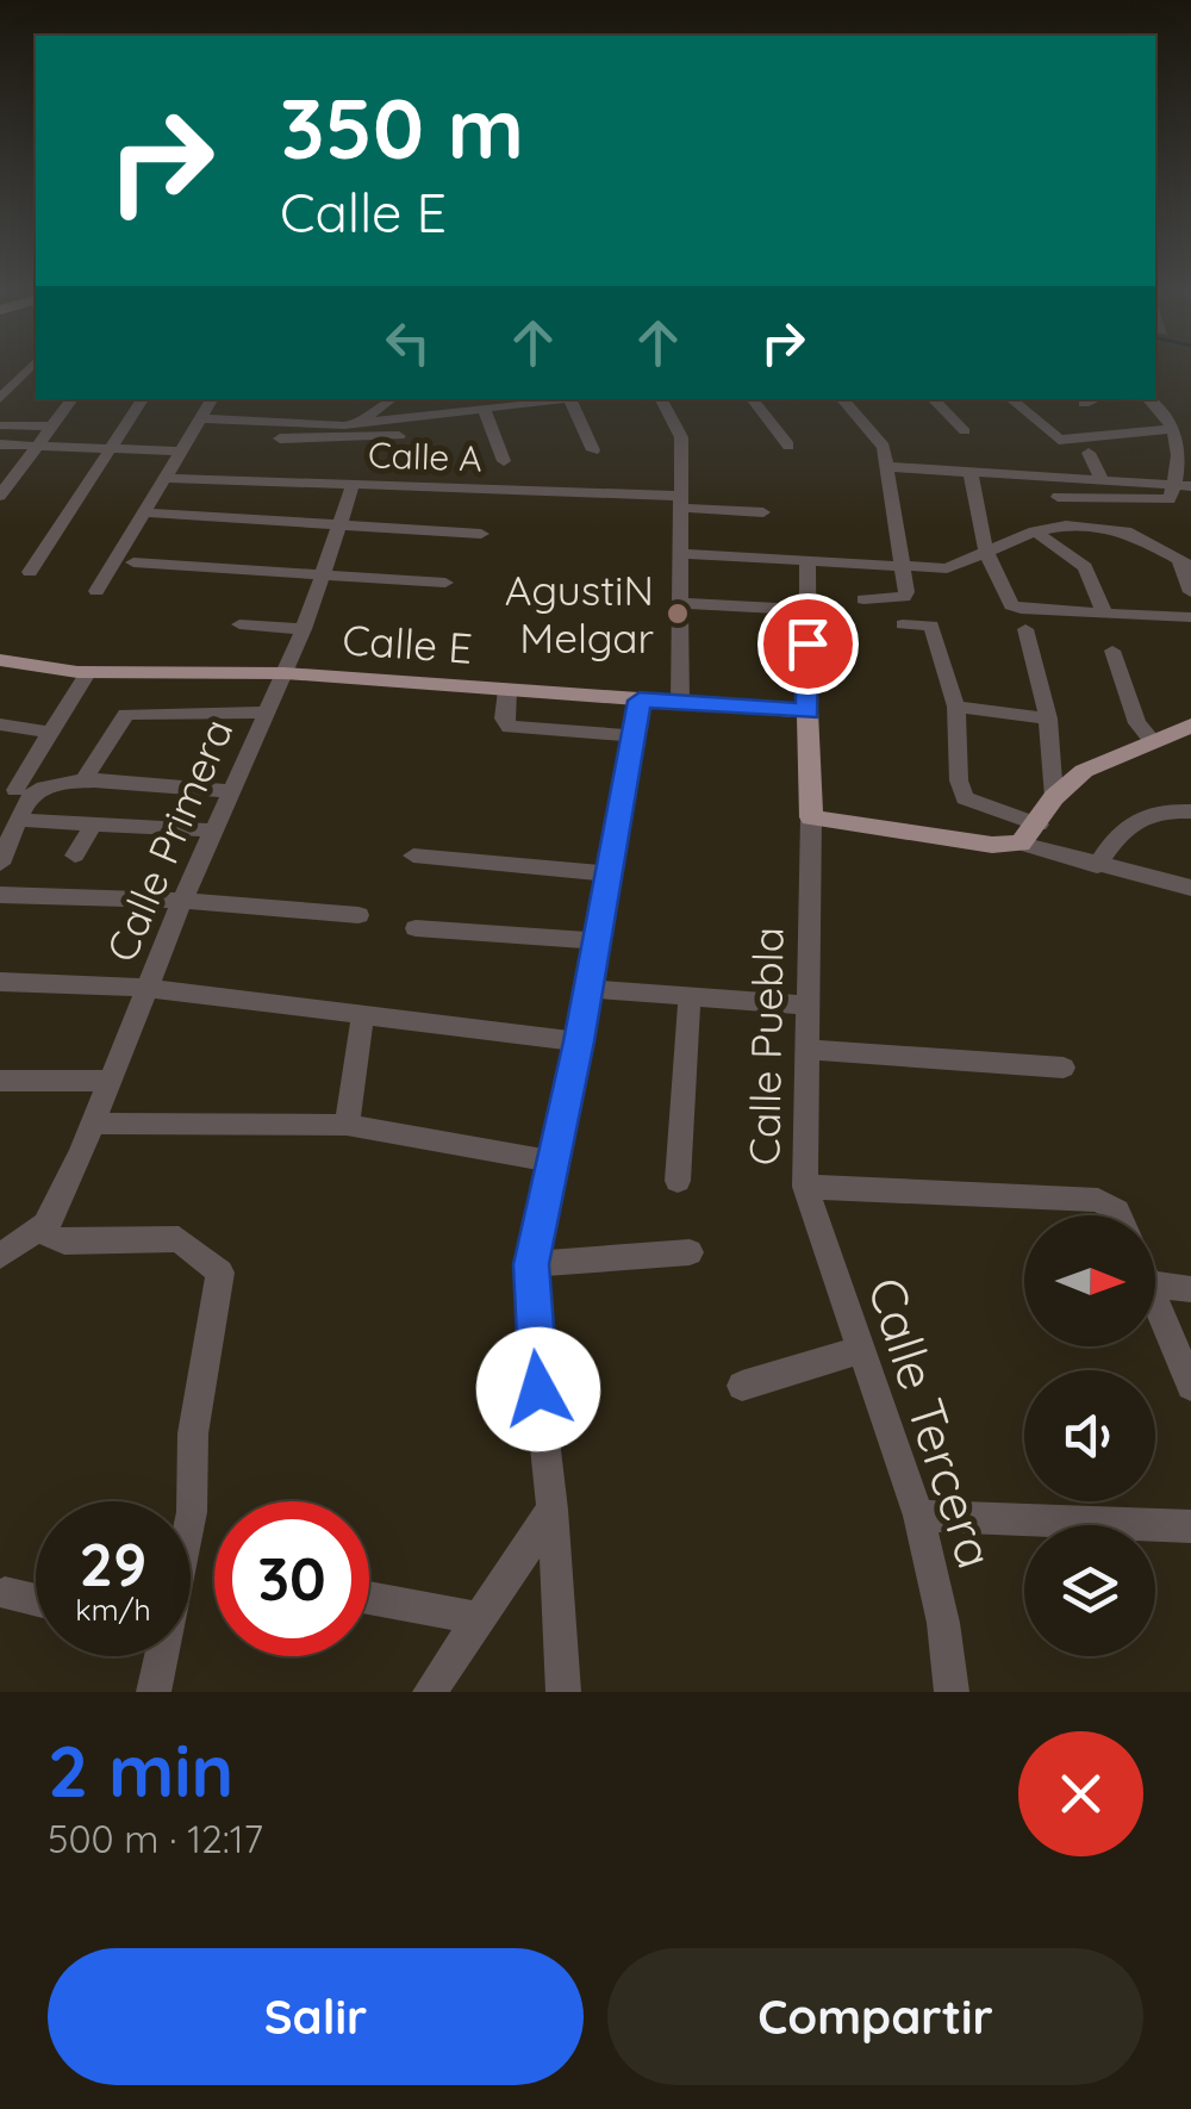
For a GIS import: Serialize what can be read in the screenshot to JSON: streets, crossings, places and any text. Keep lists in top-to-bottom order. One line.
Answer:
{"streets":{"main road":["Calle E","Calle Puebla"],"street":["Calle A","Calle Primera","Calle Tercera"]},"crossings":[["Calle A","Calle Primera"],["Calle E","Calle Primera"],["Calle E","Calle Puebla"],["Calle Puebla","Calle Tercera"]],"places":["AgustiN Melgar"],"north":"right","page":{"turn":["350 m","Calle E"],"speed":"29 km/h","limit":"30","heading":["2 min","500 m · 12:17"],"buttons":["Salir","Compartir"]}}
